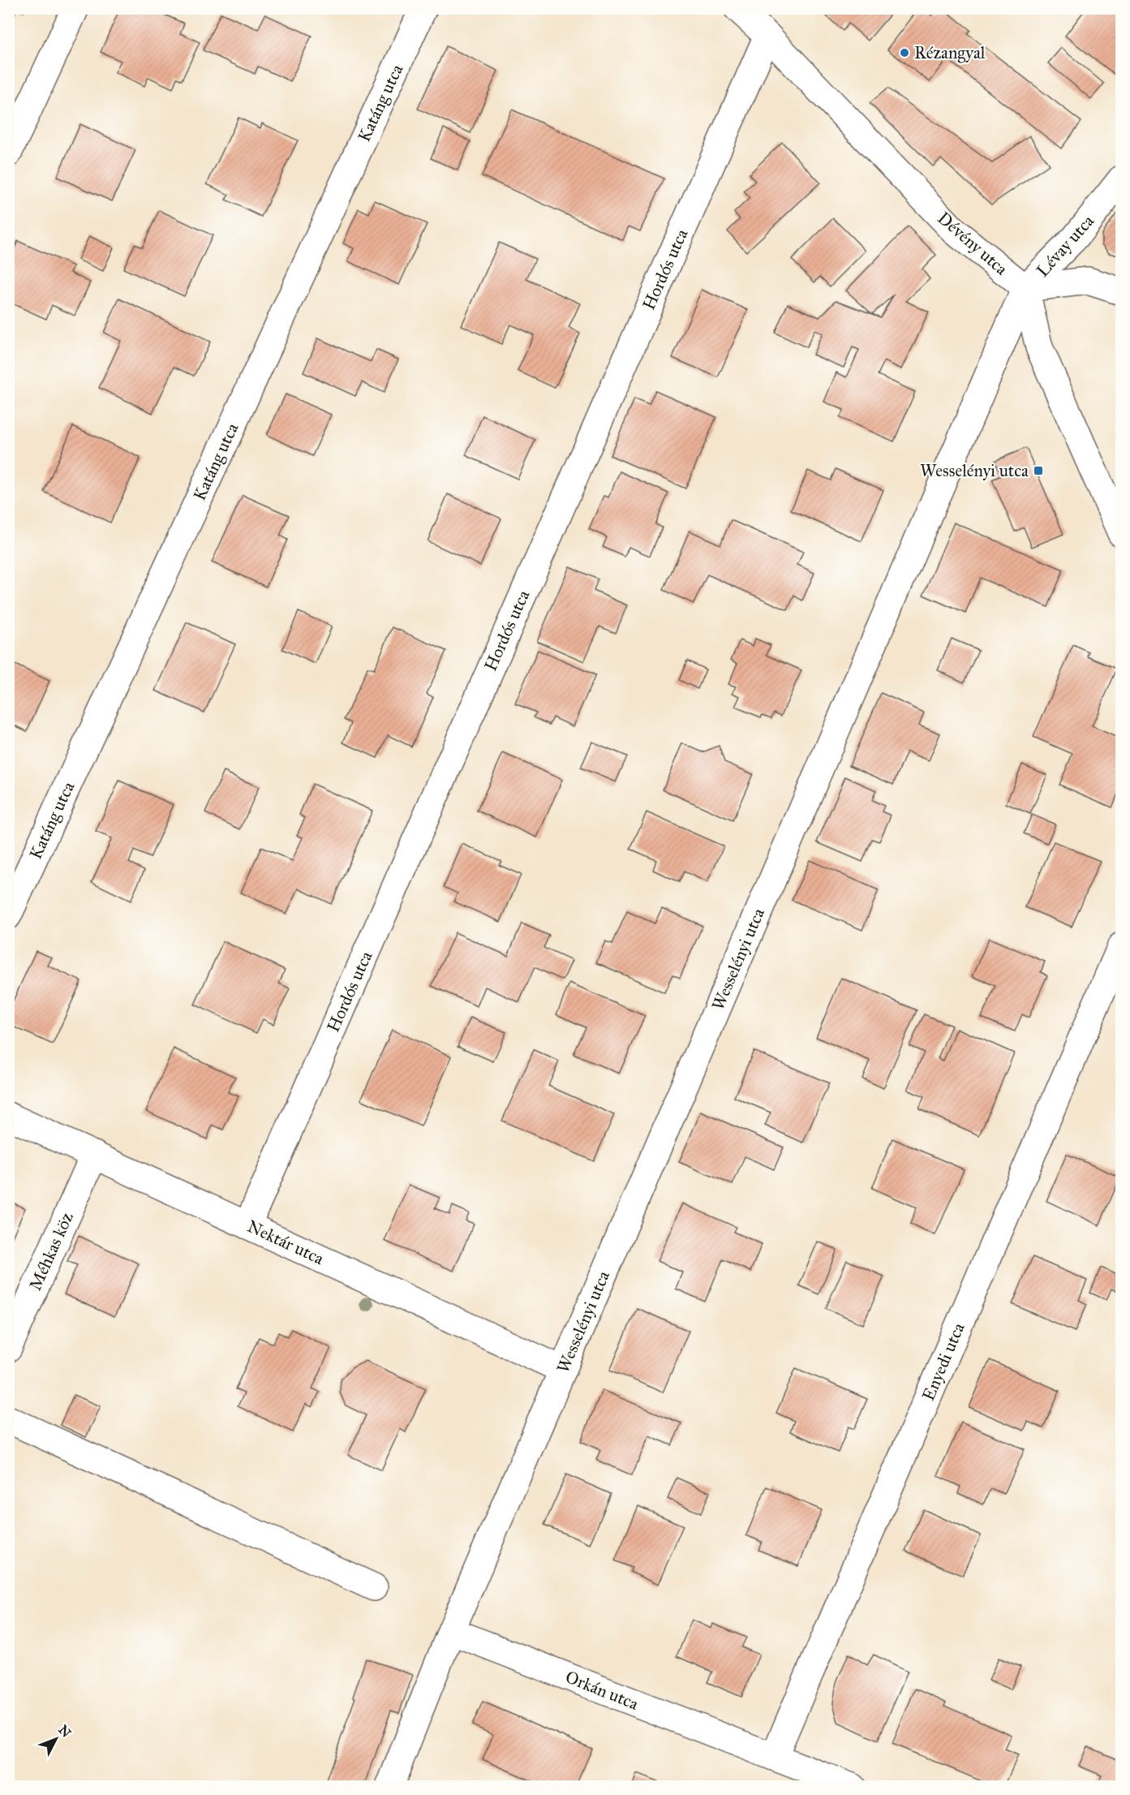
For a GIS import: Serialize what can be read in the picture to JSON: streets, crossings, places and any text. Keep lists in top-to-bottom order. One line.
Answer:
{"streets":{"street":["Katáng utca","Dévény utca","Lévay utca","Hordós utca","Wesselényi utca","Nektár utca","Méhkas köz","Enyedi utca","Orkán utca"]},"crossings":[["Dévény utca","Lévay utca"],["Dévény utca","Hordós utca"],["Dévény utca","Wesselényi utca"],["Lévay utca","Wesselényi utca"],["Hordós utca","Nektár utca"],["Wesselényi utca","Nektár utca"],["Wesselényi utca","Orkán utca"],["Nektár utca","Méhkas köz"],["Enyedi utca","Orkán utca"]],"places":{"other":["Rézangyal"],"transit":["Wesselényi utca"]},"north":"top right"}
